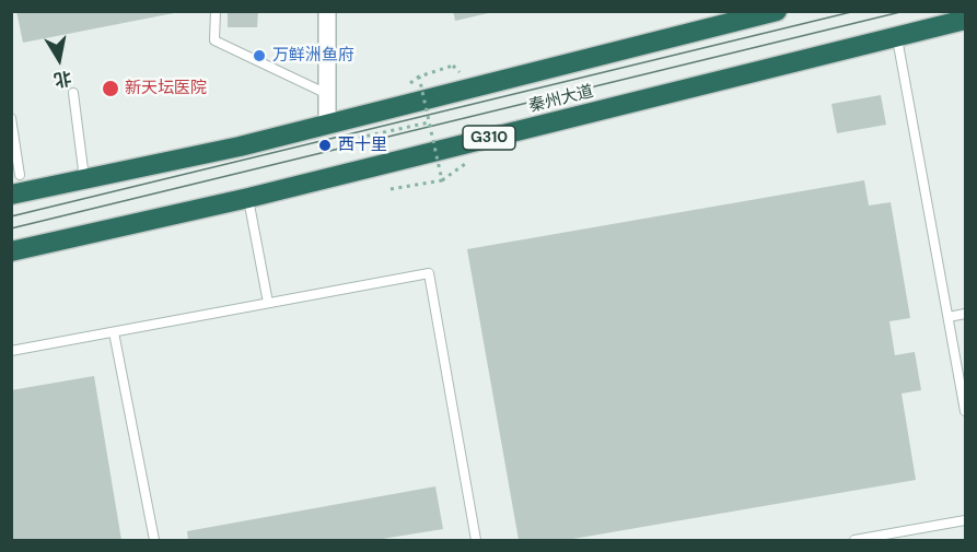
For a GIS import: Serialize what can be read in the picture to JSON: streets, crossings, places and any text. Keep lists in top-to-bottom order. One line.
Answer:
{"streets":{"highway":["秦州大道","G310"]},"places":["万鲜洲鱼府","新天坛医院","西十里"],"north":"bottom"}
